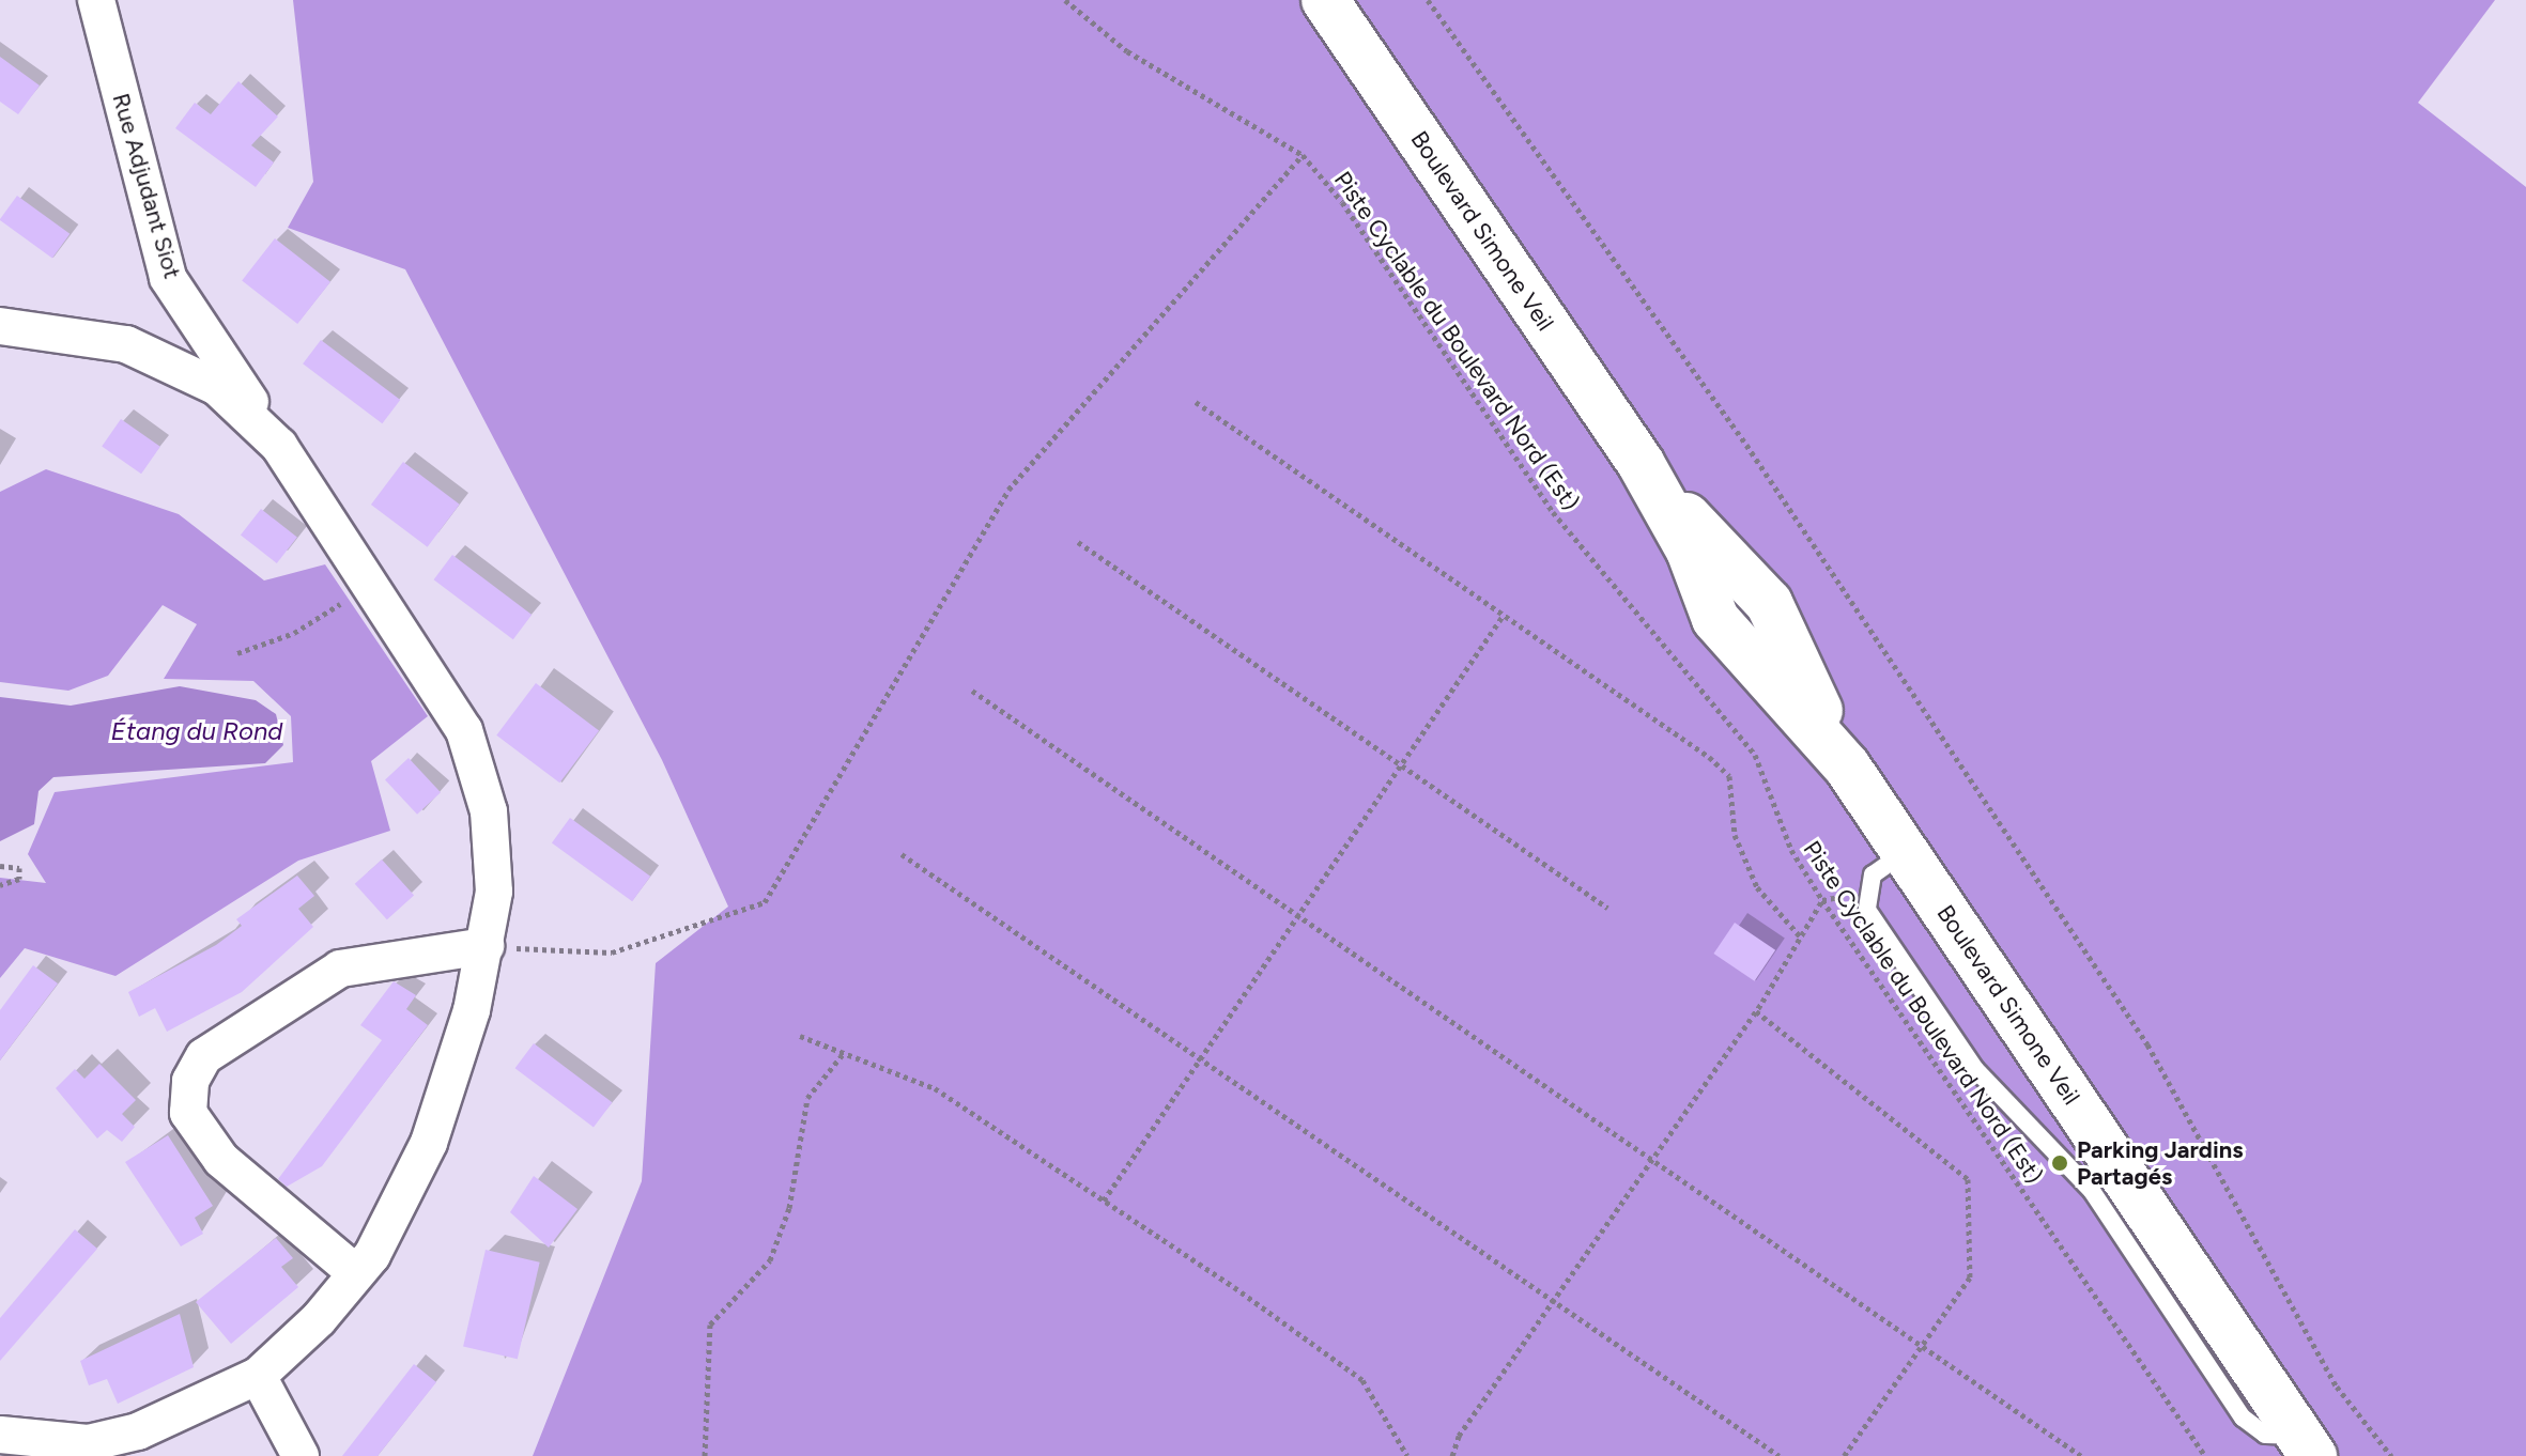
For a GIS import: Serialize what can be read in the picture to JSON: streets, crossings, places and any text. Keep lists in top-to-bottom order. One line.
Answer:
{"streets":{"main road":["Boulevard Simone Veil"],"street":["Rue Adjudant Siot"],"path":["Piste Cyclable du Boulevard Nord (Est)"]},"water":["Étang du Rond"],"places":["Parking Jardins Partagés"]}
